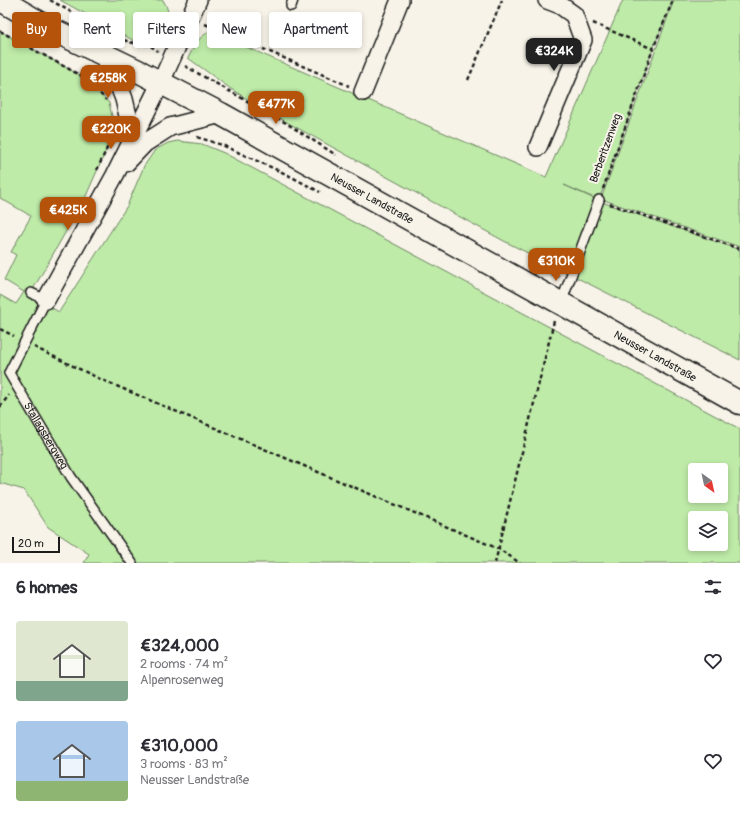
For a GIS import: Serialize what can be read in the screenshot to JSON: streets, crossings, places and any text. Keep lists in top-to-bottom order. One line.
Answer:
{"streets":{"main road":["Neusser Landstraße"],"street":["Stallagsbergweg"],"lane":["Berberitzenweg"]},"crossings":[["Berberitzenweg","Neusser Landstraße"],["Neusser Landstraße","Stallagsbergweg"]],"scale_bar":"20 m","north":"bottom right","page":{"chip":["Buy","Rent","Filters","New","Apartment"],"price":["€324K","€258K","€477K","€220K","€425K","€310K"],"scale":"20 m","heading":"6 homes","list":[{"name":"€324,000","note":"2 rooms · 74 m² · Alpenrosenweg"},{"name":"€310,000","note":"3 rooms · 83 m² · Neusser Landstraße"}]}}
